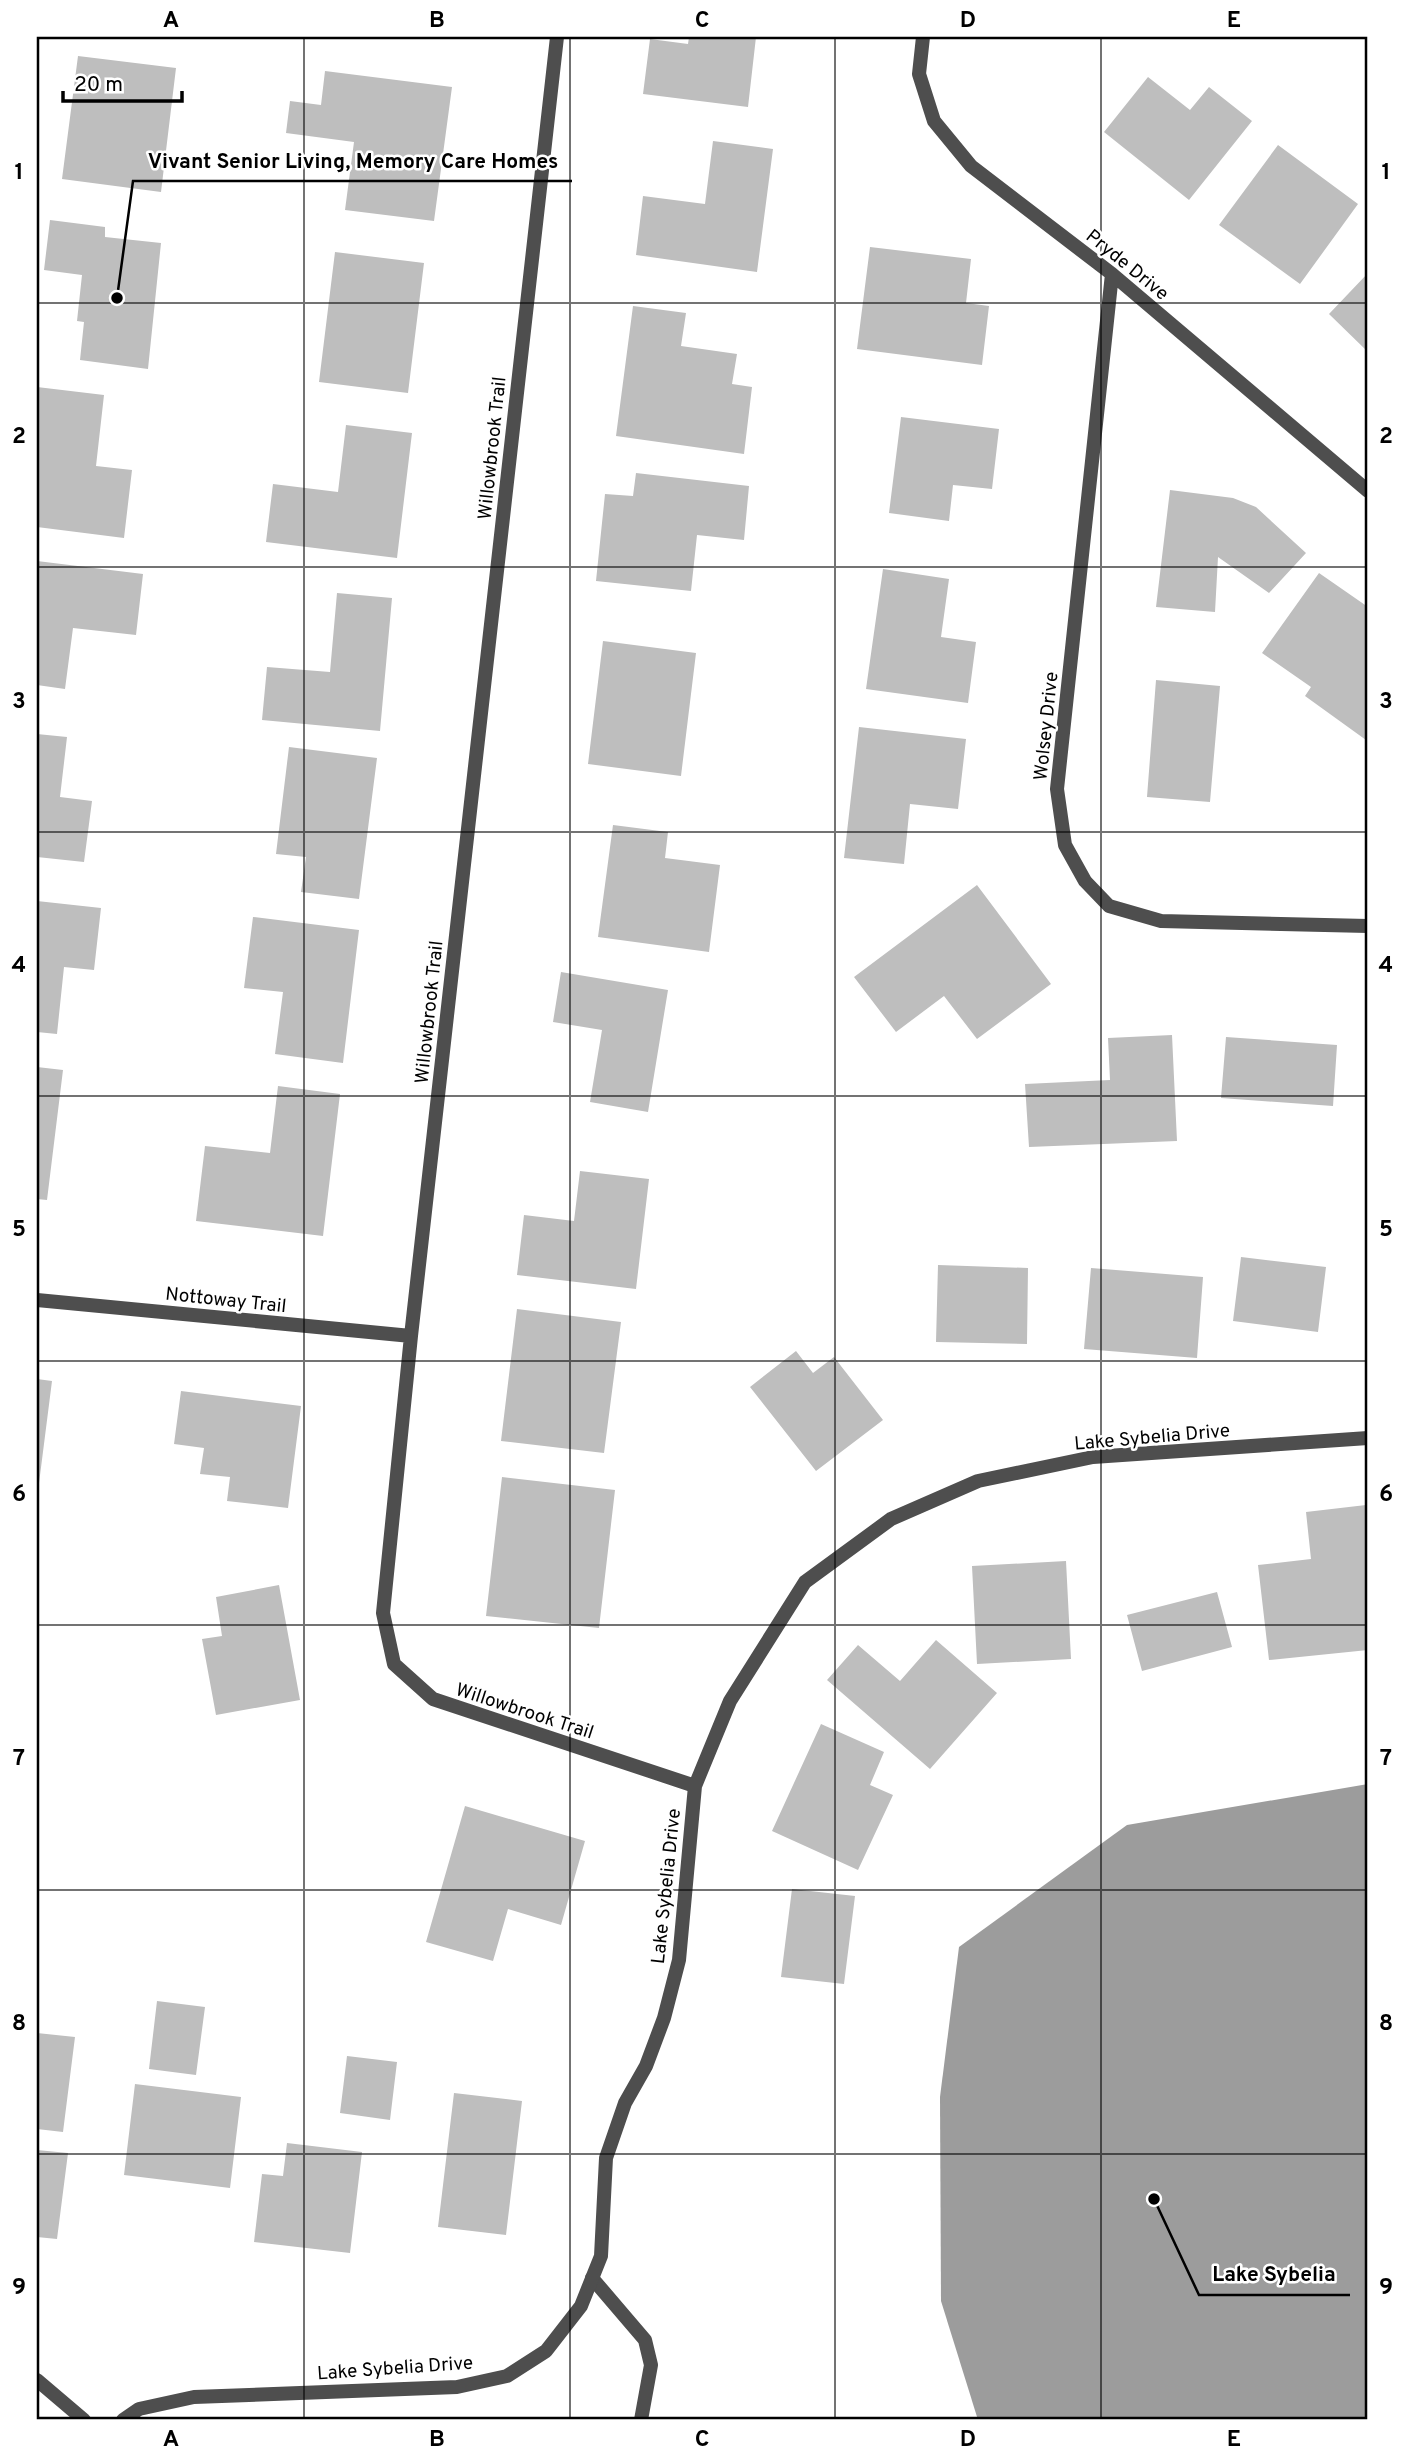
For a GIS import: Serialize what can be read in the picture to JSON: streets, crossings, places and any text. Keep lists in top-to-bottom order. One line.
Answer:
{"streets":{"street":["Pryde Drive","Willowbrook Trail","Wolsey Drive","Nottoway Trail","Lake Sybelia Drive"]},"crossings":[["Pryde Drive","Wolsey Drive"],["Willowbrook Trail","Nottoway Trail"],["Willowbrook Trail","Lake Sybelia Drive"]],"places":["Vivant Senior Living, Memory Care Homes","Lake Sybelia"],"scale_bar":"20 m","grid":{"columns":["A","B","C","D","E"],"rows":["1","2","3","4","5","6","7","8","9"]}}
